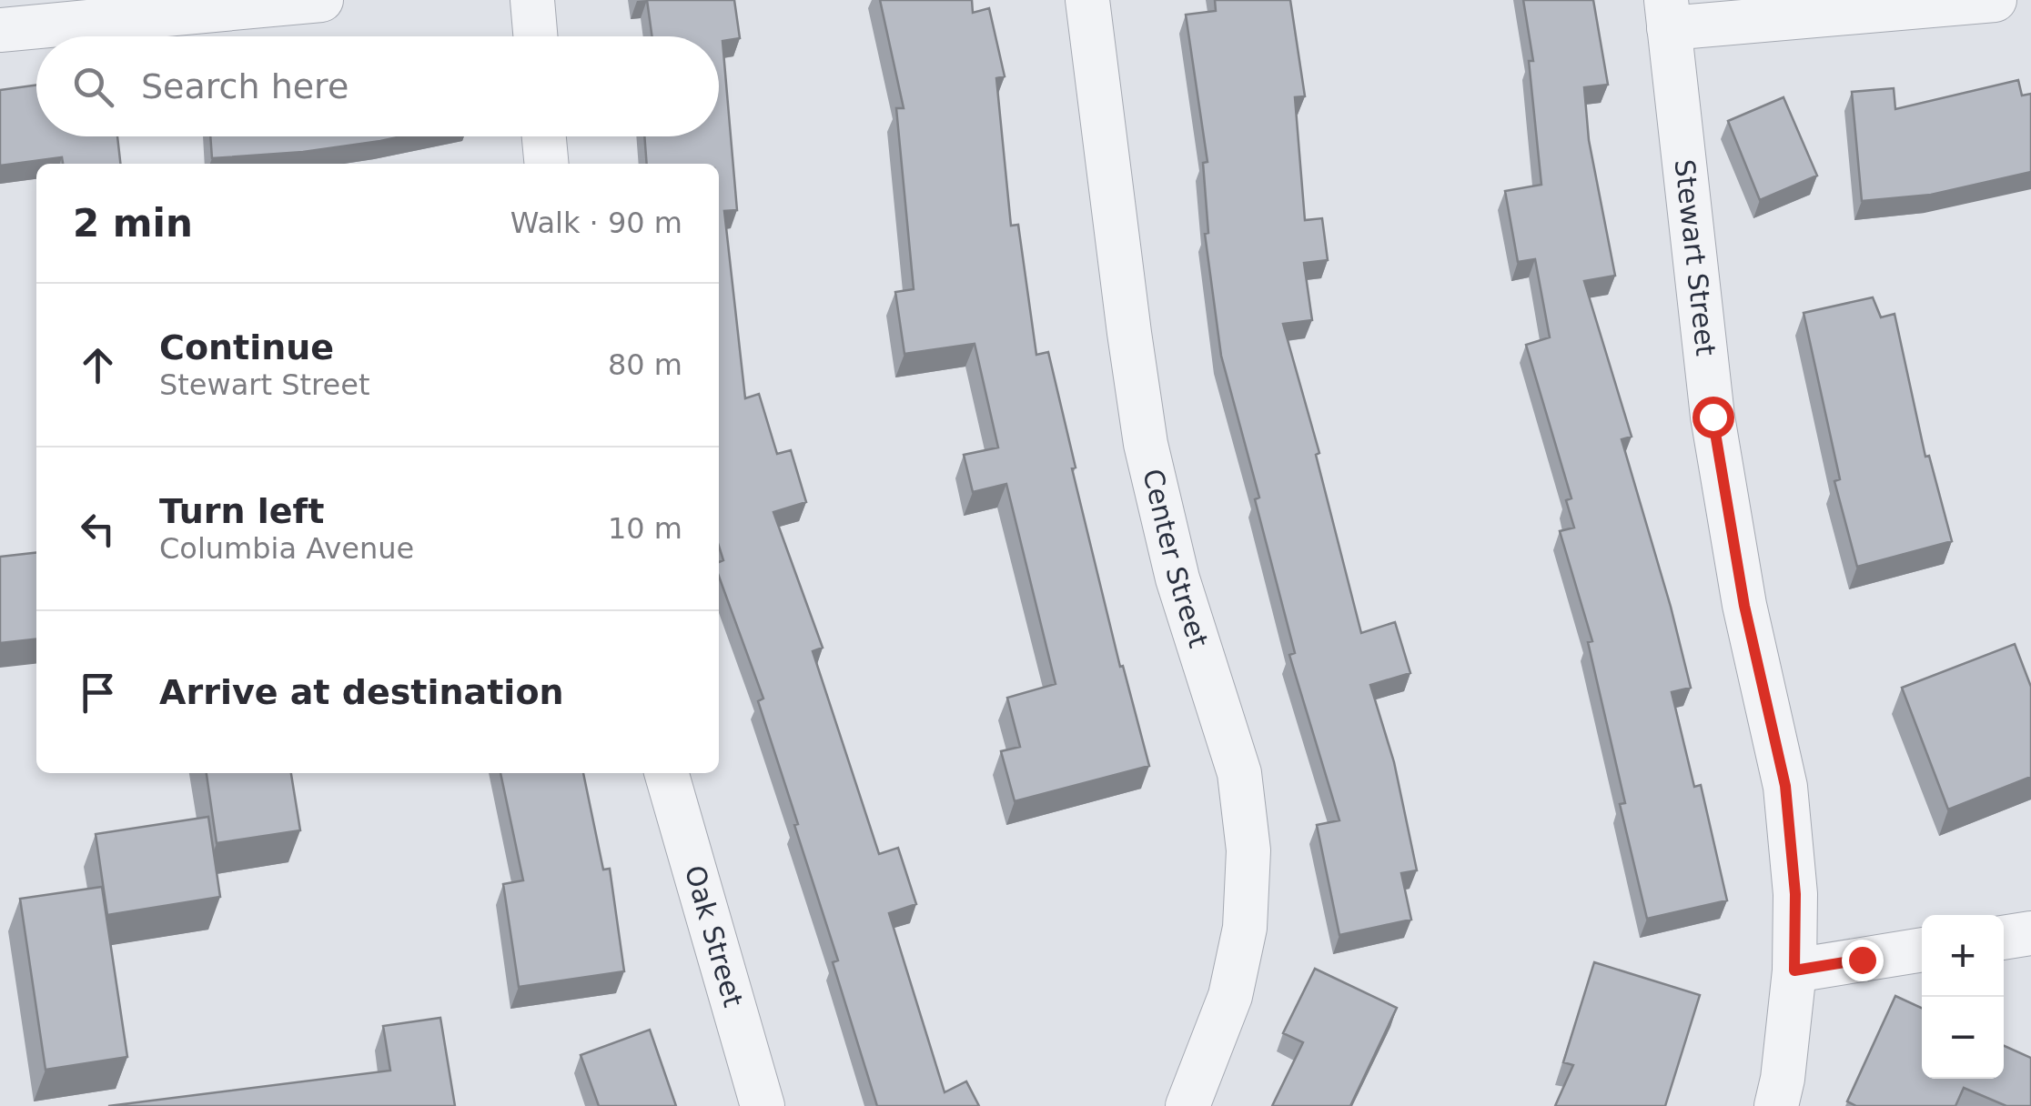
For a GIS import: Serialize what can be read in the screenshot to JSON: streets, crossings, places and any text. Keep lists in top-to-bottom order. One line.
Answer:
{"streets":{"street":["Stewart Street","Center Street","Oak Street"]},"page":{"search":"Search here","heading":["2 min","Walk · 90 m"],"list":[["Continue","Stewart Street","80 m"],["Turn left","Columbia Avenue","10 m"],"Arrive at destination"],"map_buttons":["+","−"]}}
